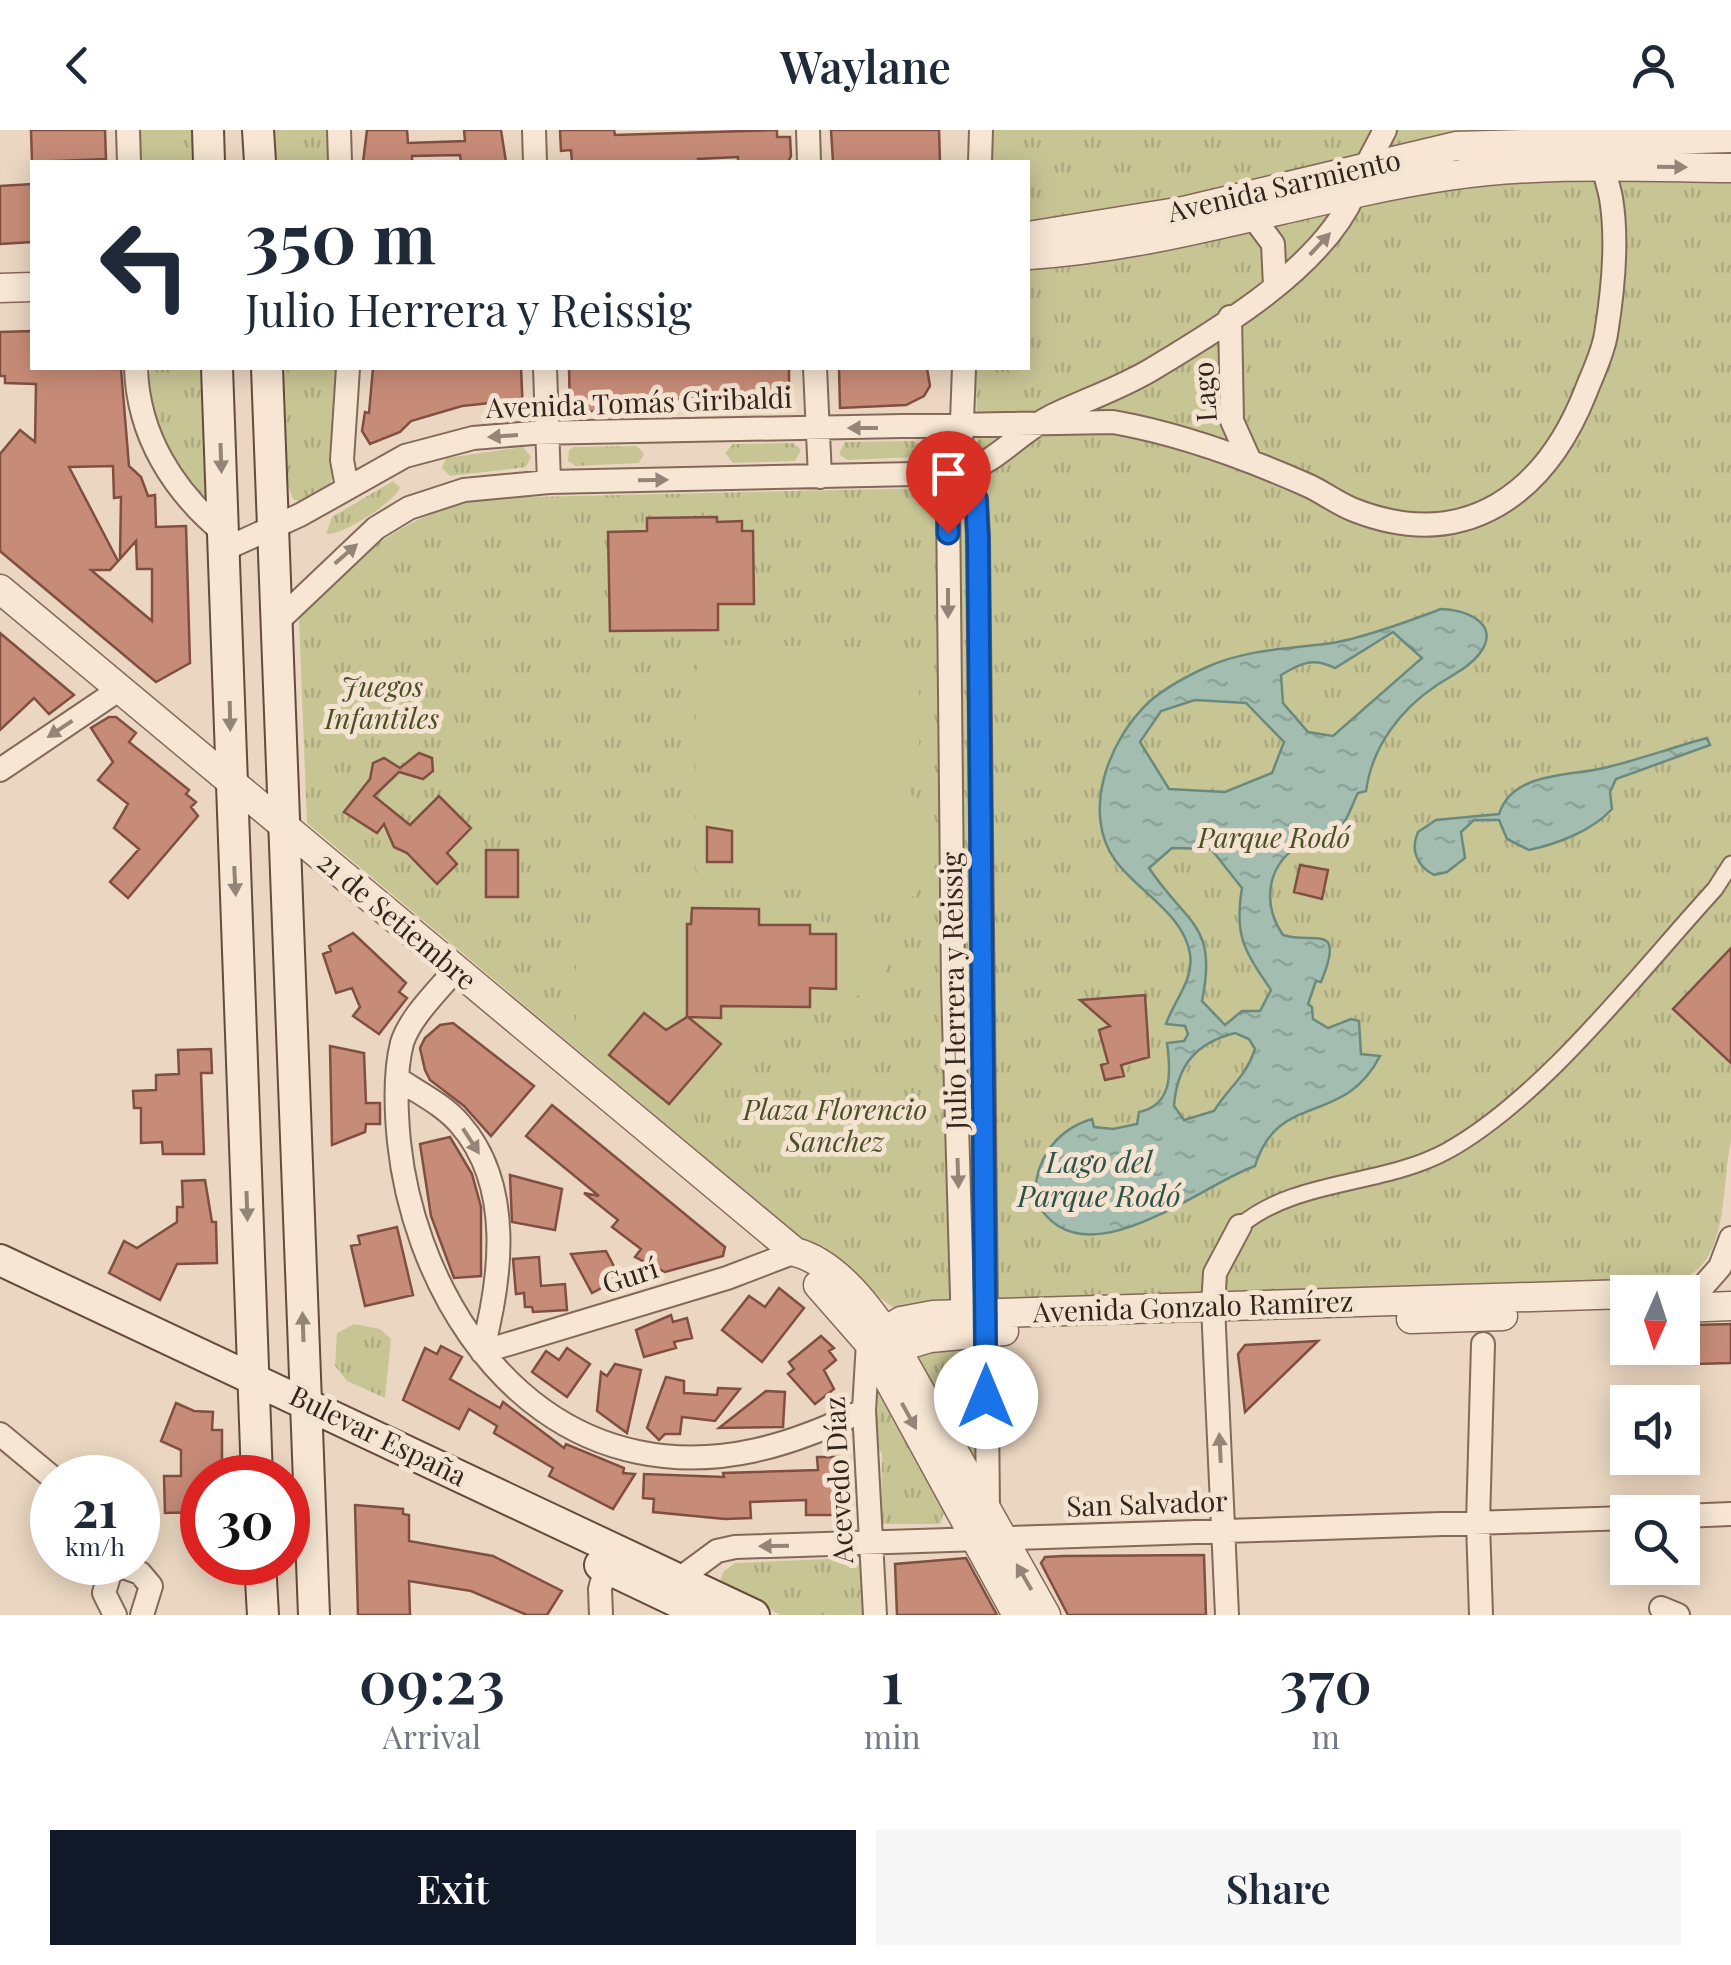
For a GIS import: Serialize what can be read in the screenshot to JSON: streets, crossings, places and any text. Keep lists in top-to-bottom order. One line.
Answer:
{"streets":{"main road":["Bulevar España"],"street":["Avenida Sarmiento","Lago","Avenida Tomás Giribaldi","21 de Setiembre","Julio Herrera y Reissig","Gurí","Avenida Gonzalo Ramírez","Acevedo Díaz","San Salvador"]},"crossings":[["Avenida Sarmiento","Avenida Tomás Giribaldi"],["Lago","Avenida Tomás Giribaldi"],["Avenida Tomás Giribaldi","Julio Herrera y Reissig"],["21 de Setiembre","Julio Herrera y Reissig"],["21 de Setiembre","Gurí"],["21 de Setiembre","Avenida Gonzalo Ramírez"],["21 de Setiembre","Acevedo Díaz"],["21 de Setiembre","San Salvador"],["Julio Herrera y Reissig","Avenida Gonzalo Ramírez"],["Avenida Gonzalo Ramírez","Acevedo Díaz"],["Bulevar España","San Salvador"],["Acevedo Díaz","San Salvador"]],"water":["Lago del Parque Rodó"],"parks":["Juegos Infantiles","Parque Rodó","Plaza Florencio Sanchez"],"north":"bottom","page":{"header":"Waylane","turn":["350 m","Julio Herrera y Reissig"],"speed":"21 km/h","limit":"30","eta":["09:23","Arrival","1","min","370","m"],"buttons":["Exit","Share"]}}
